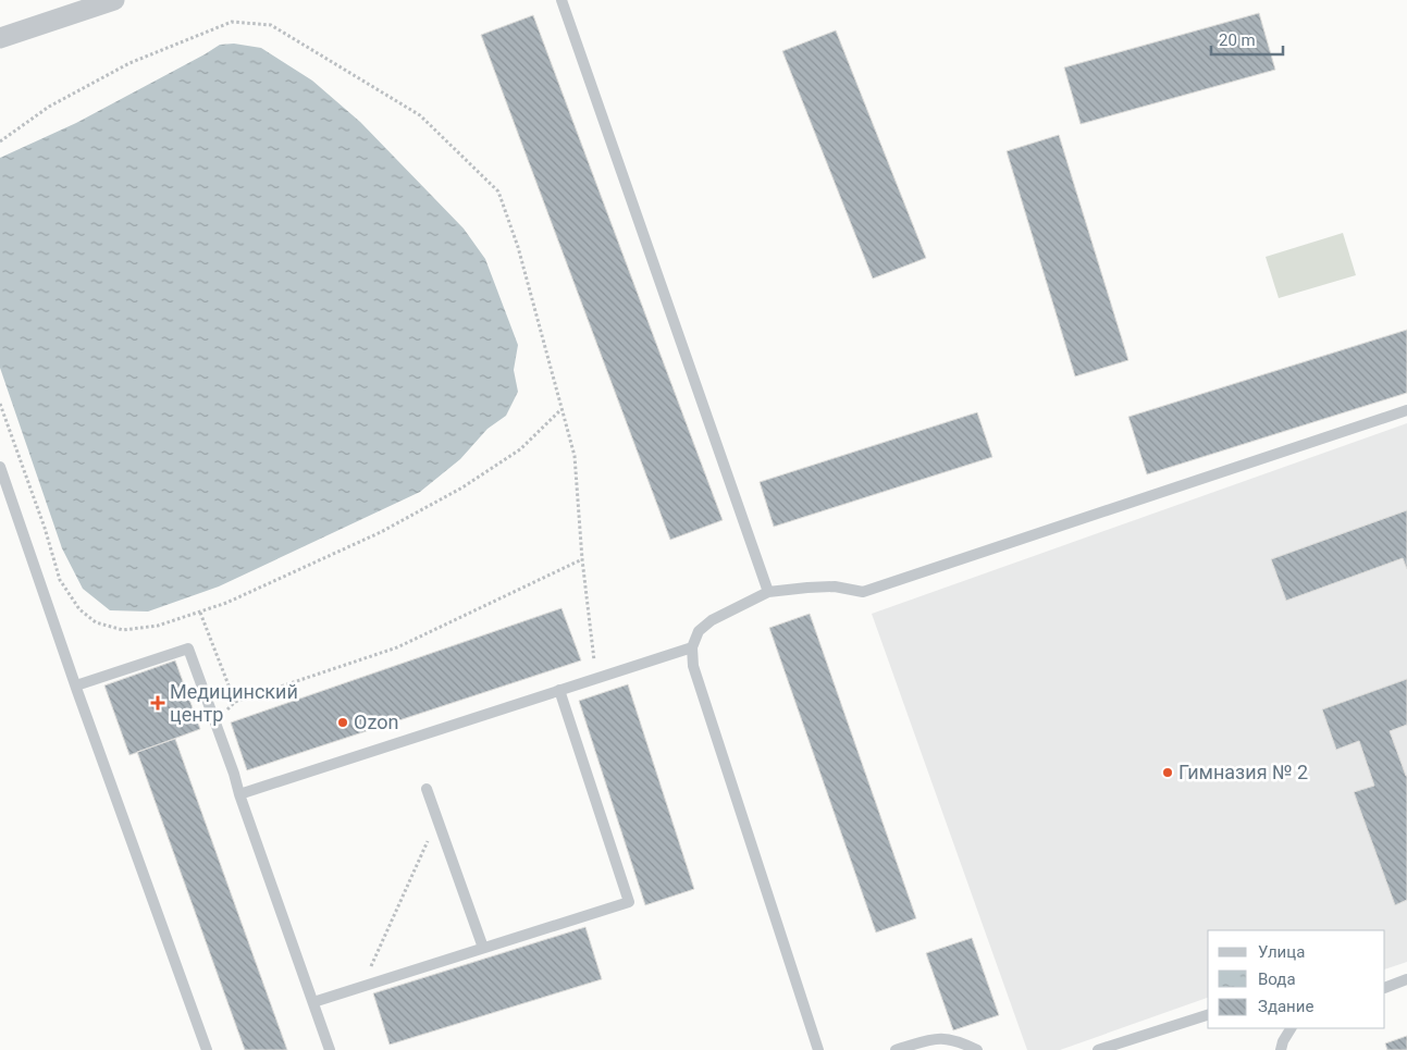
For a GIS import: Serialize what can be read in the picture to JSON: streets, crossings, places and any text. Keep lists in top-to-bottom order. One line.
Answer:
{"places":{"health":["Медицинский центр"],"other":["Ozon","Гимназия № 2"]},"legend":["Улица","Вода","Здание"],"scale_bar":"20 m"}
